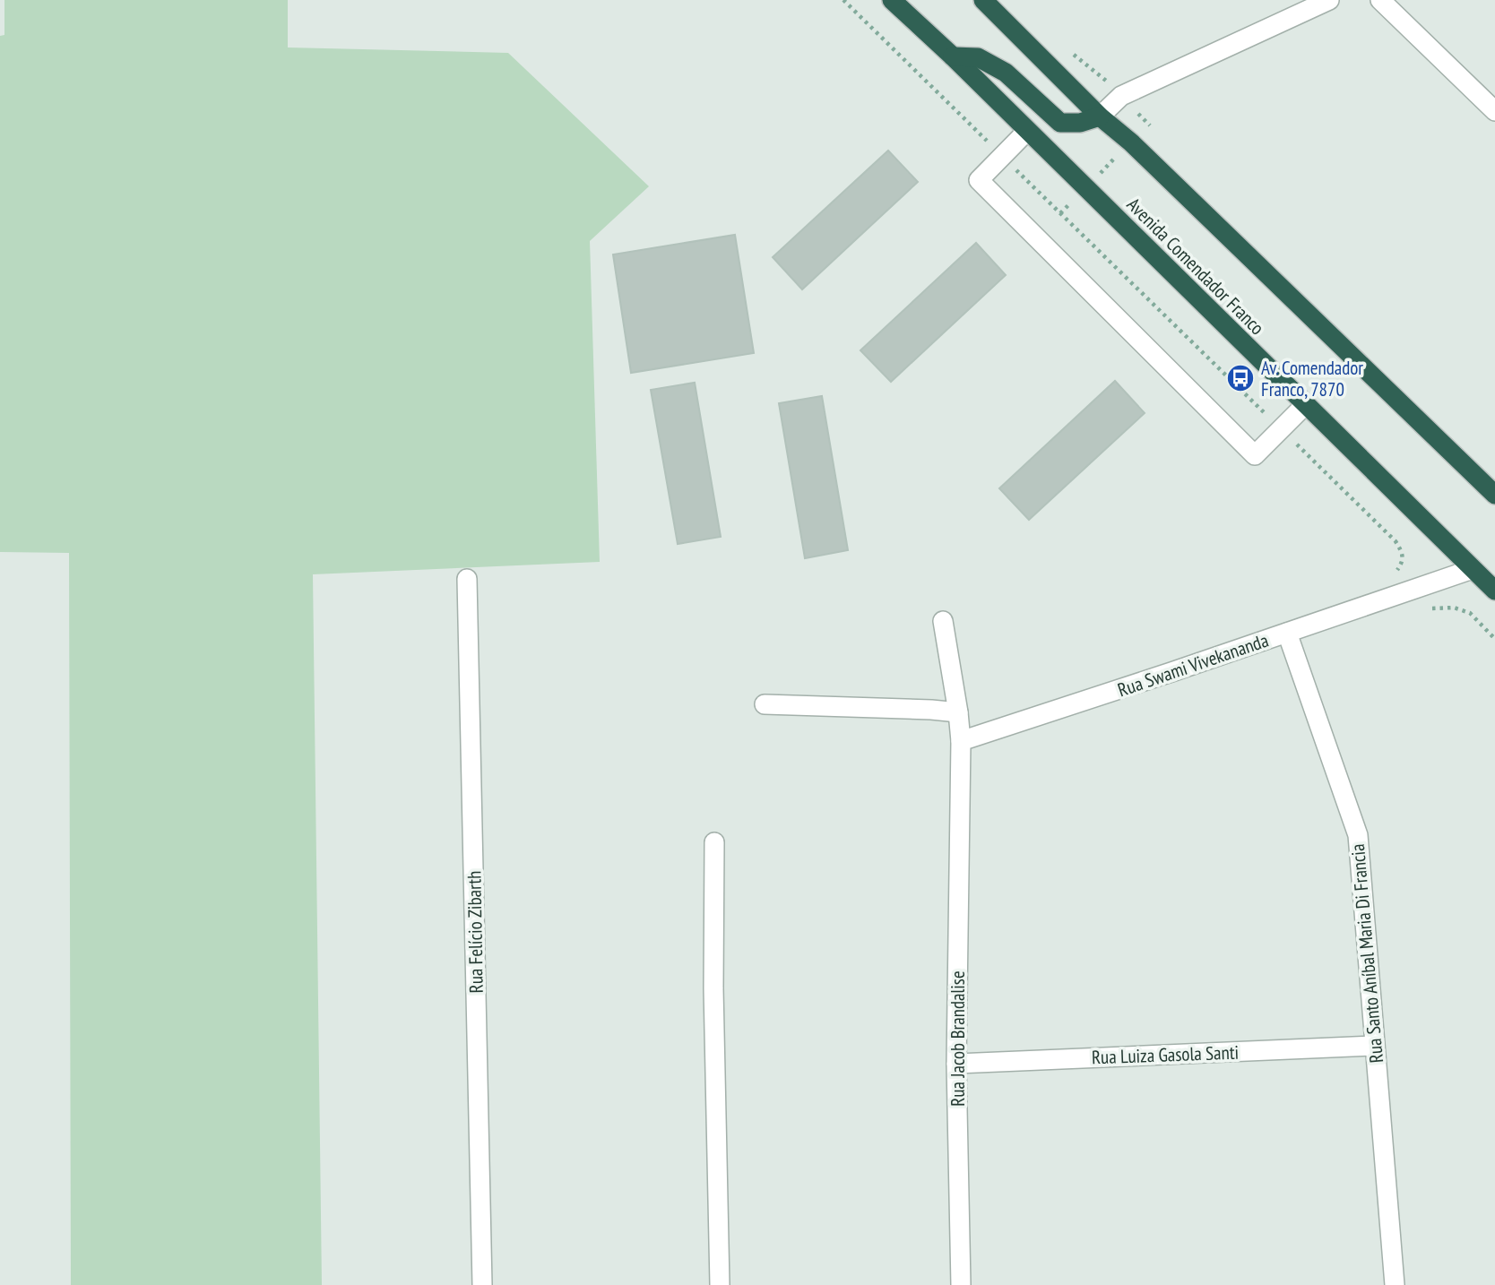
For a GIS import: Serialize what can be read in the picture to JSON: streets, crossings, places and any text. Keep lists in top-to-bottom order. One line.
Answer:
{"streets":{"highway":["Avenida Comendador Franco"],"street":["Rua Swami Vivekananda","Rua Felício Zibarth","Rua Santo Aníbal Maria Di Francia","Rua Jacob Brandalise","Rua Luiza Gasola Santi"]},"crossings":[["Avenida Comendador Franco","Rua Swami Vivekananda"],["Rua Swami Vivekananda","Rua Santo Aníbal Maria Di Francia"],["Rua Swami Vivekananda","Rua Jacob Brandalise"],["Rua Santo Aníbal Maria Di Francia","Rua Luiza Gasola Santi"],["Rua Jacob Brandalise","Rua Luiza Gasola Santi"]],"places":{"bus stop":["Av. Comendador Franco, 7870"]}}
